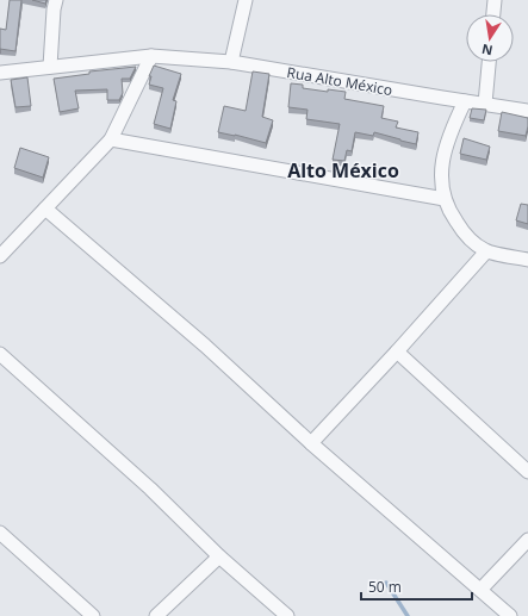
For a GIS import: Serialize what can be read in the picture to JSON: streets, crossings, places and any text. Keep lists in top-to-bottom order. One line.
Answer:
{"streets":{"street":["Rua Alto México"]},"districts":["Alto México"],"scale_bar":"50 m","north":"bottom"}
